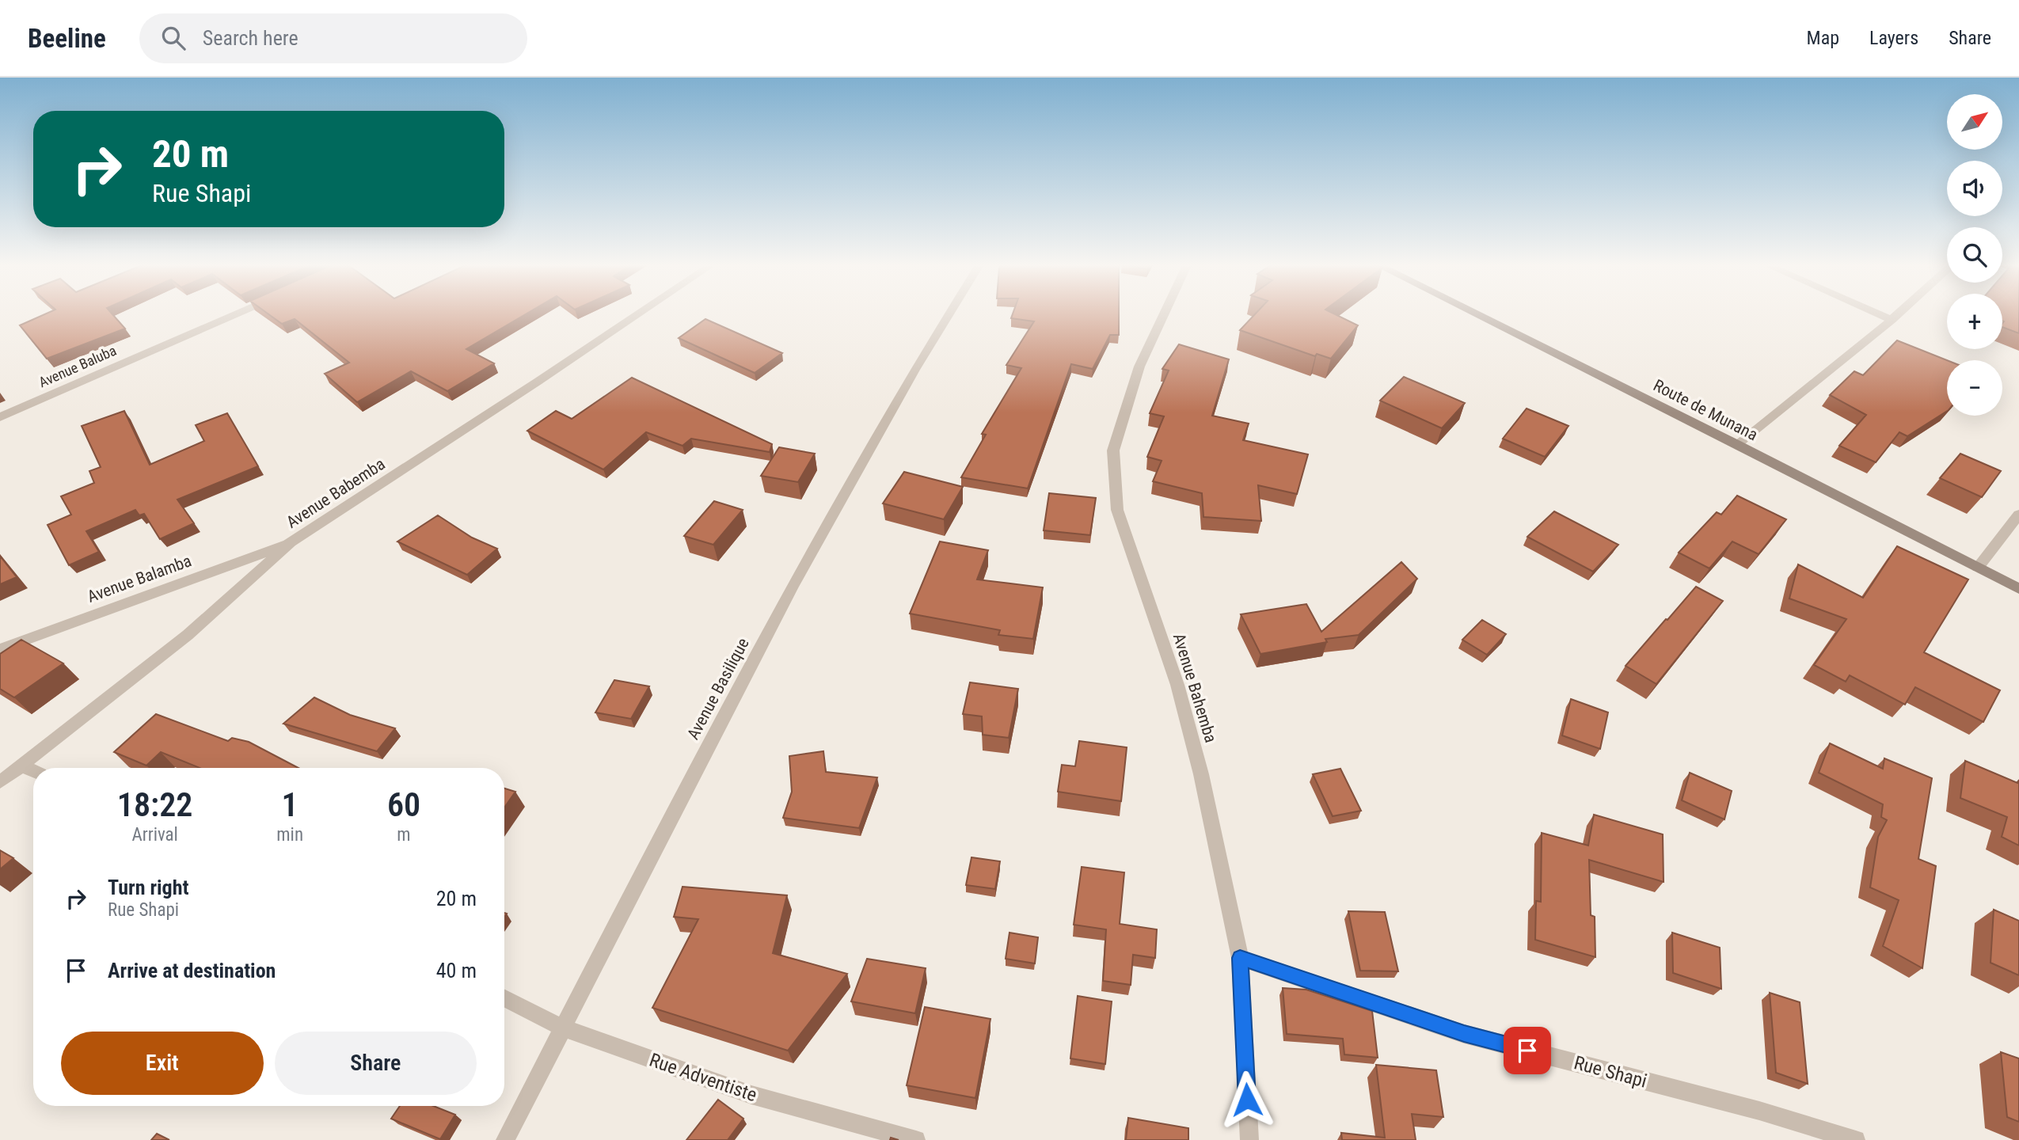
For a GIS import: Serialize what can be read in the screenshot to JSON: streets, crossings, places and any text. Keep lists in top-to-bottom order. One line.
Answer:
{"streets":{"main road":["Route de Munana"],"street":["Avenue Baluba","Avenue Babemba","Avenue Balamba","Avenue Bahemba","Avenue Basilique","Rue Shapi","Rue Adventiste"]},"crossings":[["Avenue Babemba","Avenue Balamba"],["Avenue Bahemba","Rue Shapi"],["Avenue Basilique","Rue Adventiste"]],"north":"top right","page":{"header":"Beeline","search":"Search here","nav":["Map","Layers","Share"],"map_buttons":["+","−"],"turn":["20 m","Rue Shapi"],"eta":["18:22","Arrival","1","min","60","m"],"list":[{"name":"Turn right","note":"Rue Shapi","value":"20 m"},{"name":"Arrive at destination","value":"40 m"}],"buttons":["Exit","Share"]}}
